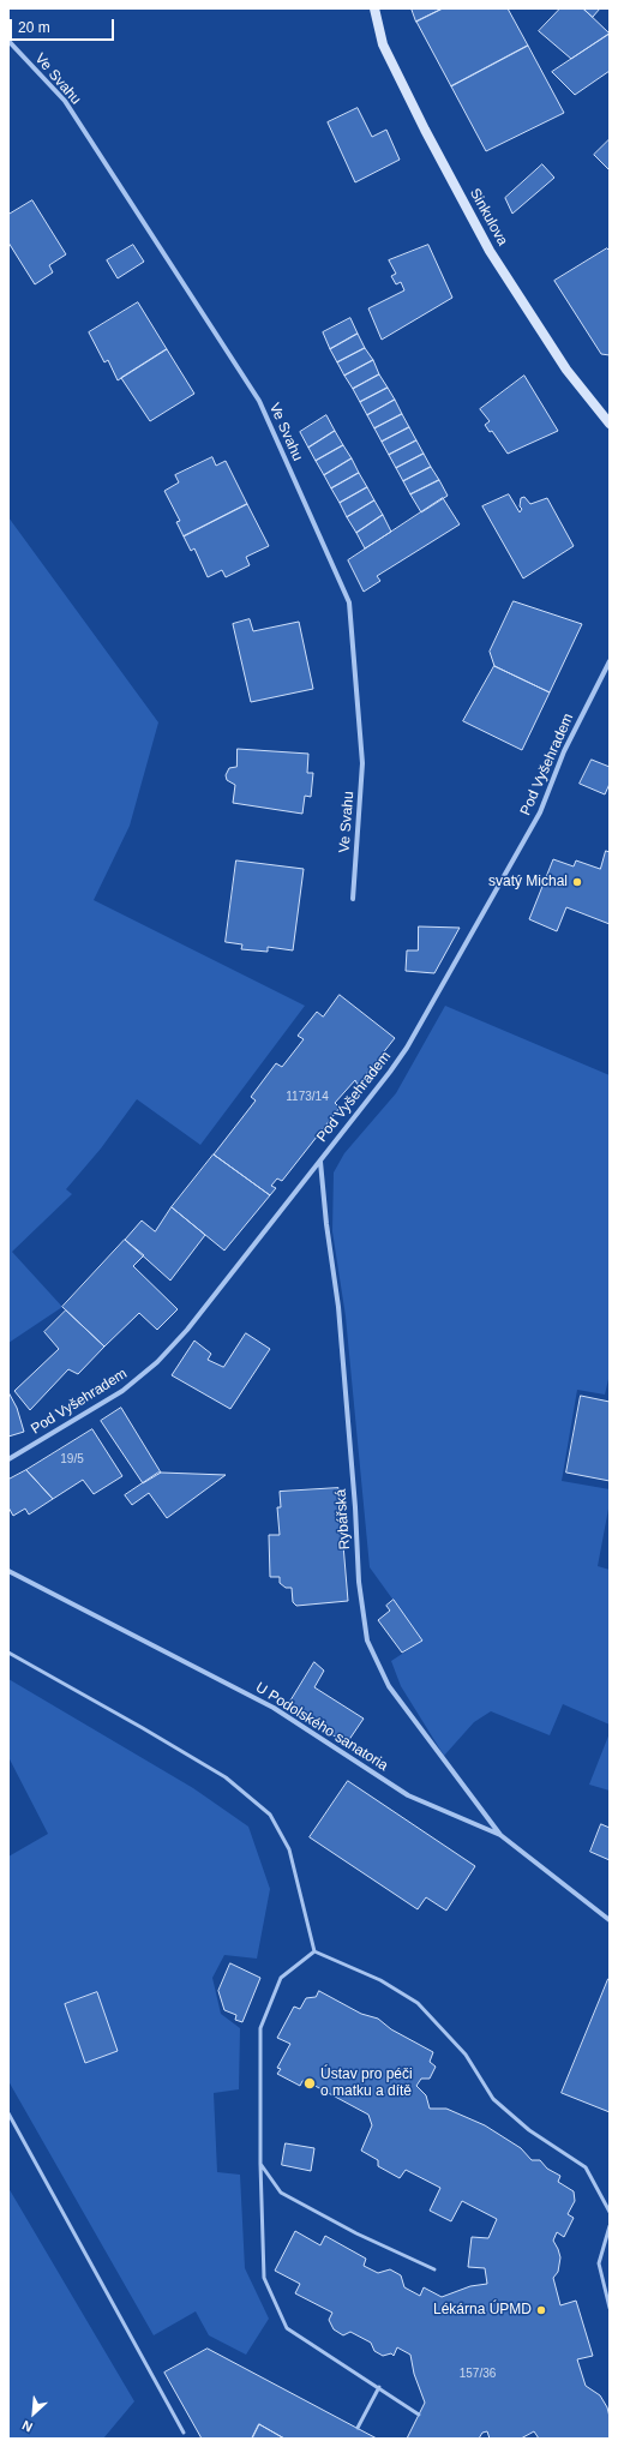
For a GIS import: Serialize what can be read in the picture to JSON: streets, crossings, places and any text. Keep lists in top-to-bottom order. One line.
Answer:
{"streets":{"street":["Ve Svahu","Sinkulova","Pod Vyšehradem","Rybářská","U Podolského sanatoria"]},"crossings":[["Pod Vyšehradem","Rybářská"],["Rybářská","U Podolského sanatoria"]],"places":["svatý Michal","Ústav pro péči o matku a dítě","Lékárna ÚPMD"],"house_numbers":["1173/14","19/5","157/36"],"scale_bar":"20 m","north":"bottom left"}
